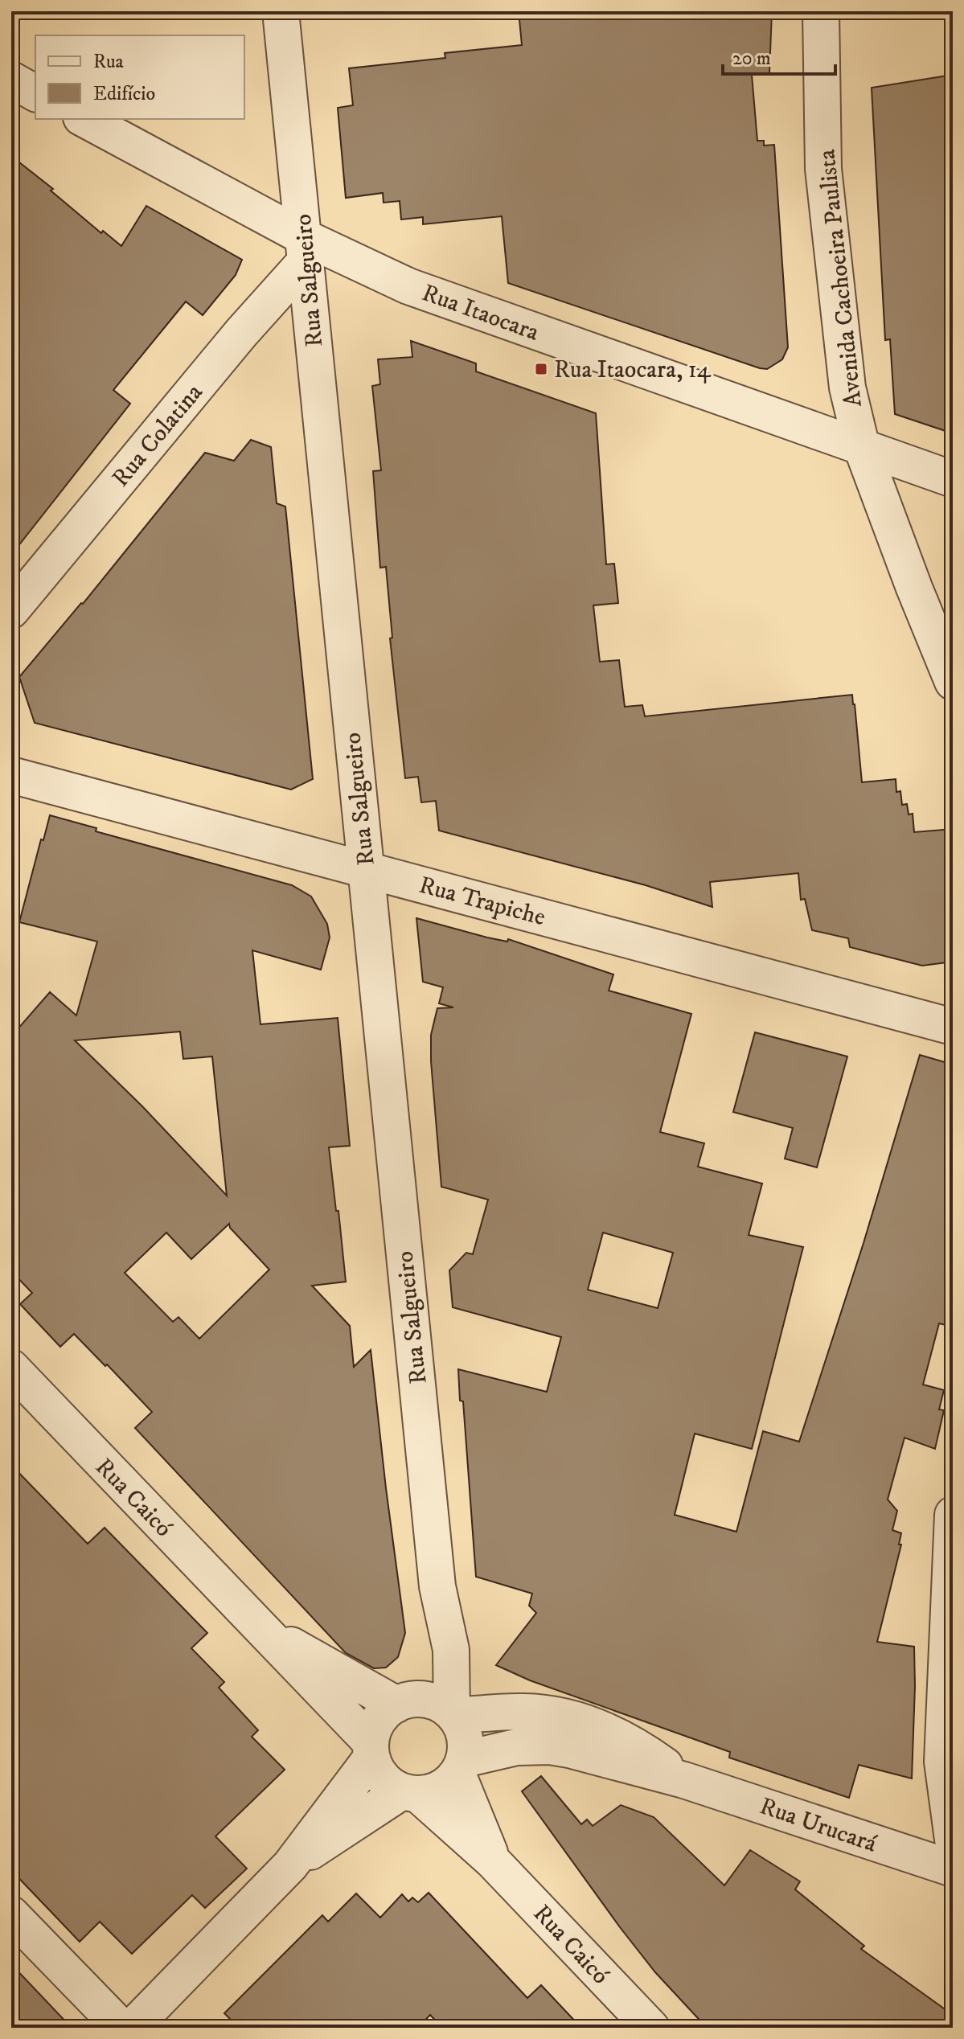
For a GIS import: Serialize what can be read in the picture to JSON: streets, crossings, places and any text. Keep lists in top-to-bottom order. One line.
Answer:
{"streets":{"street":["Avenida Cachoeira Paulista","Rua Salgueiro","Rua Itaocara","Rua Colatina","Rua Trapiche","Rua Caicó","Rua Urucará"]},"crossings":[["Avenida Cachoeira Paulista","Rua Itaocara"],["Rua Salgueiro","Rua Itaocara"],["Rua Salgueiro","Rua Colatina"],["Rua Salgueiro","Rua Trapiche"],["Rua Salgueiro","Rua Caicó"],["Rua Salgueiro","Rua Urucará"],["Rua Itaocara","Rua Colatina"],["Rua Caicó","Rua Urucará"]],"places":{"transit":["Rua Itaocara, 14"]},"legend":["Rua","Edifício"],"scale_bar":"20 m"}
